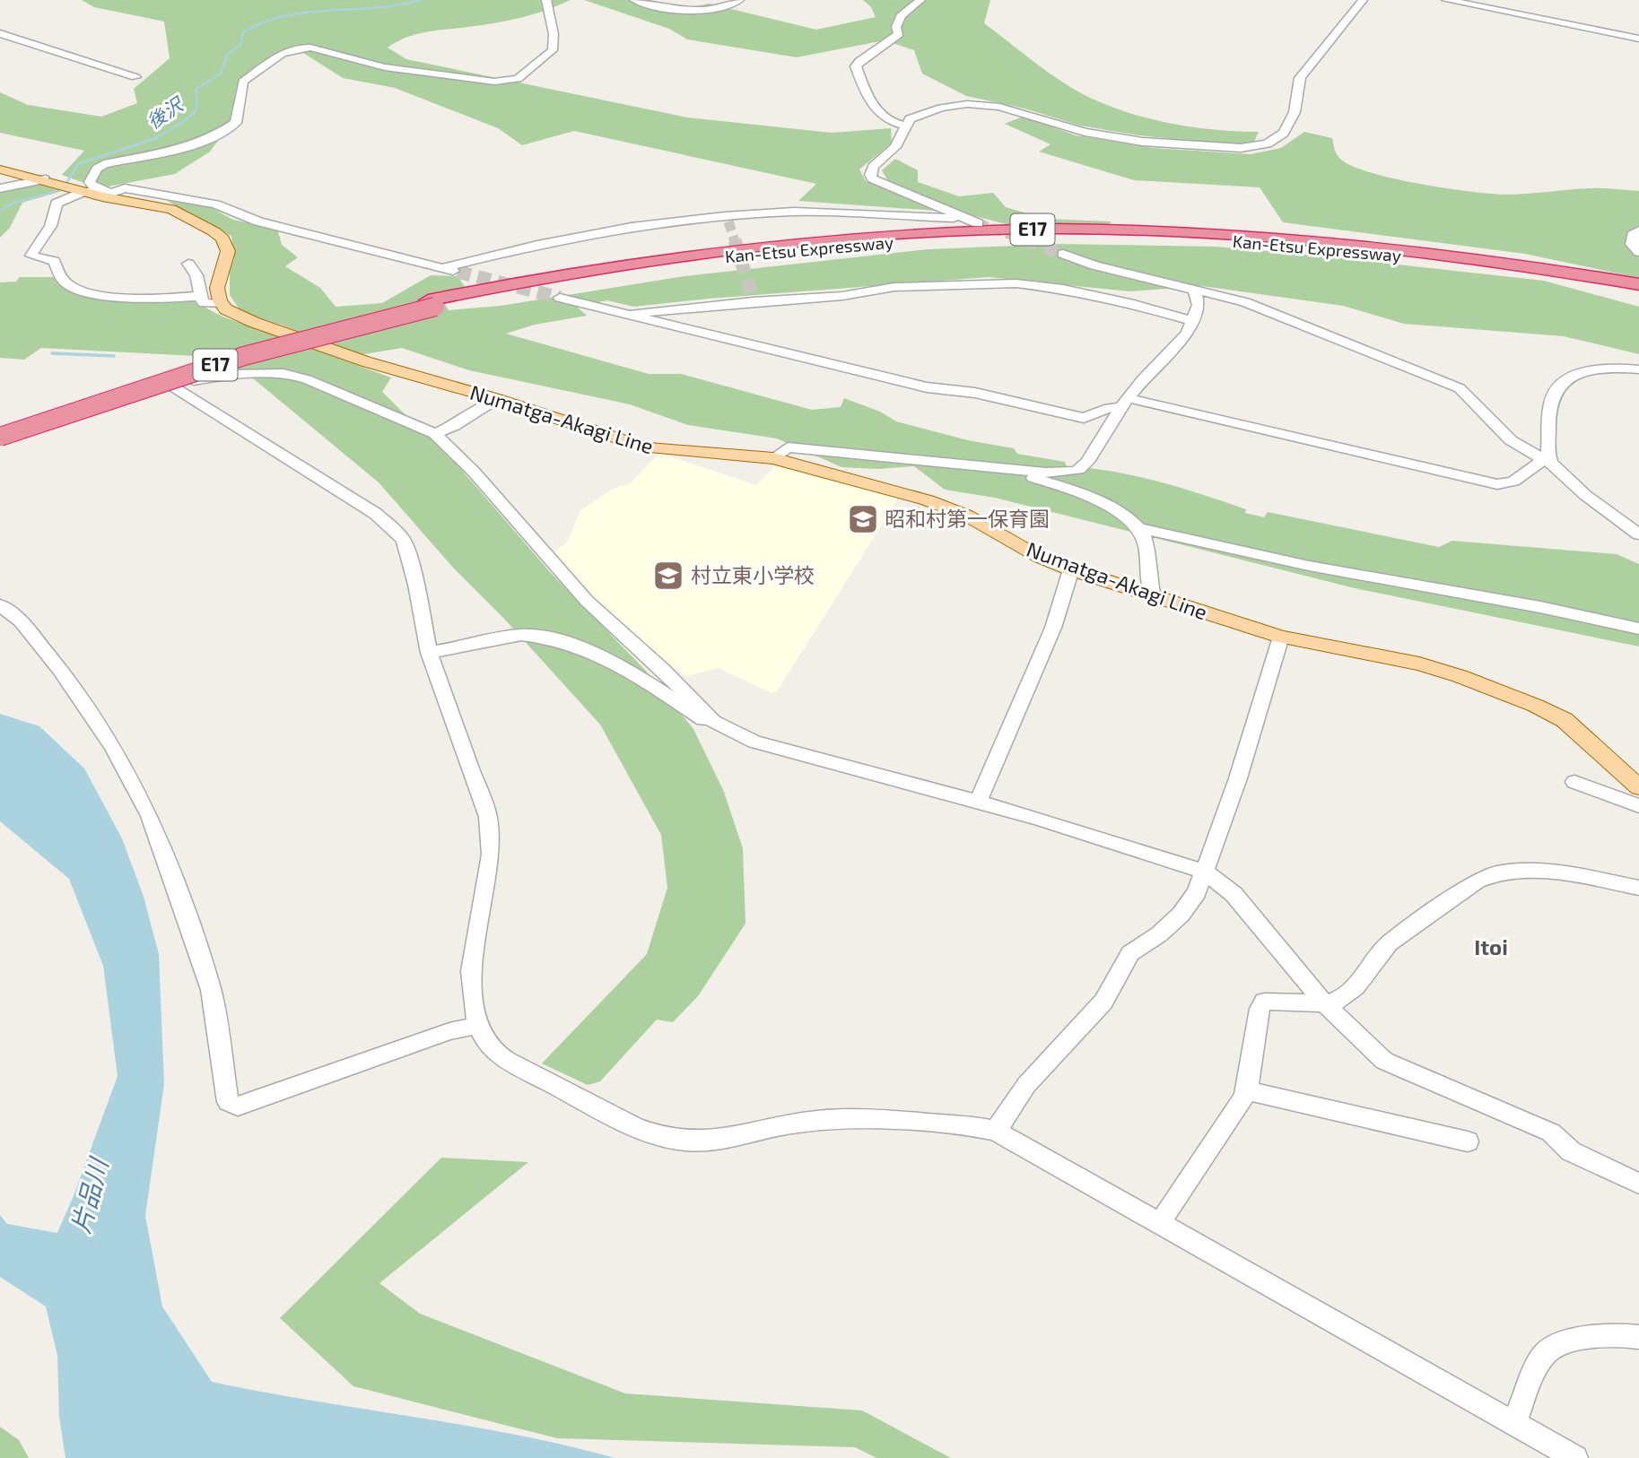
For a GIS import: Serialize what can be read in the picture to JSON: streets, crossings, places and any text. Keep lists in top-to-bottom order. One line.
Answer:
{"streets":{"highway":["E17","Kan-Etsu Expressway"],"main road":["Numatga-Akagi Line"]},"districts":["Itoi"],"water":["後沢","片品川"],"places":{"school or university":["昭和村第一保育園","村立東小学校"]}}
